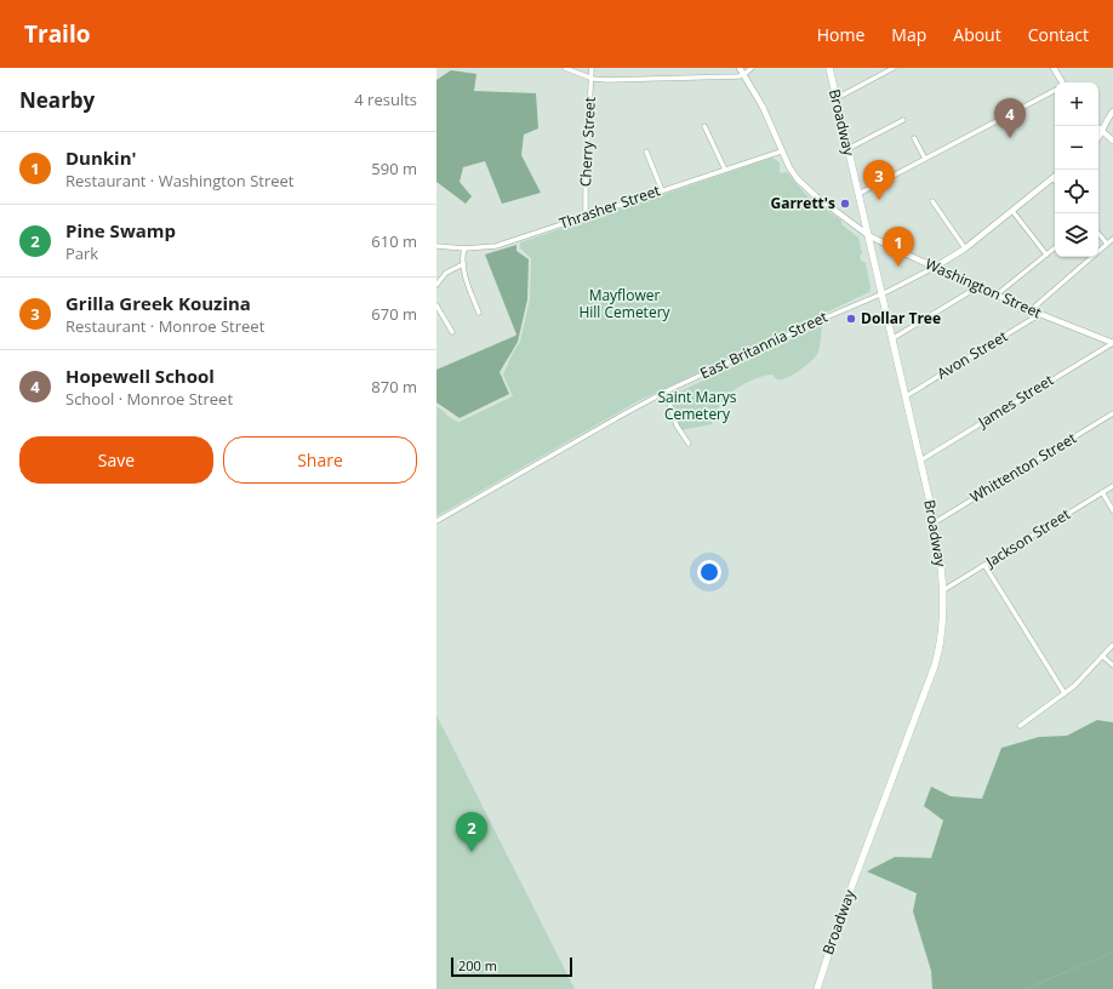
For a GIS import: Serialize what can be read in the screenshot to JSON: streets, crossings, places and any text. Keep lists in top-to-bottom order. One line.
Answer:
{"streets":{"main road":["Broadway"],"street":["Cherry Street","Thrasher Street","Washington Street","East Britannia Street","Avon Street","James Street","Whittenton Street","Jackson Street"]},"crossings":[["Broadway","Washington Street"],["Broadway","East Britannia Street"],["Broadway","Avon Street"],["Broadway","James Street"],["Broadway","Whittenton Street"],["Broadway","Jackson Street"],["Cherry Street","Thrasher Street"],["Thrasher Street","Washington Street"],["Washington Street","East Britannia Street"],["Washington Street","Avon Street"],["Washington Street","James Street"]],"parks":["Mayflower Hill Cemetery","Saint Marys Cemetery"],"places":["Garrett's","Dollar Tree"],"scale_bar":"200 m","page":{"header":"Trailo","nav":["Home","Map","About","Contact"],"heading":["Nearby","4 results"],"map_buttons":["+","−"],"pins":["4","3","1","2"],"list":[{"mark":"1","name":"Dunkin'","note":"Restaurant · Washington Street","value":"590 m"},{"mark":"2","name":"Pine Swamp","note":"Park","value":"610 m"},{"mark":"3","name":"Grilla Greek Kouzina","note":"Restaurant · Monroe Street","value":"670 m"},{"mark":"4","name":"Hopewell School","note":"School · Monroe Street","value":"870 m"}],"buttons":["Save","Share"],"scale":"200 m"}}
